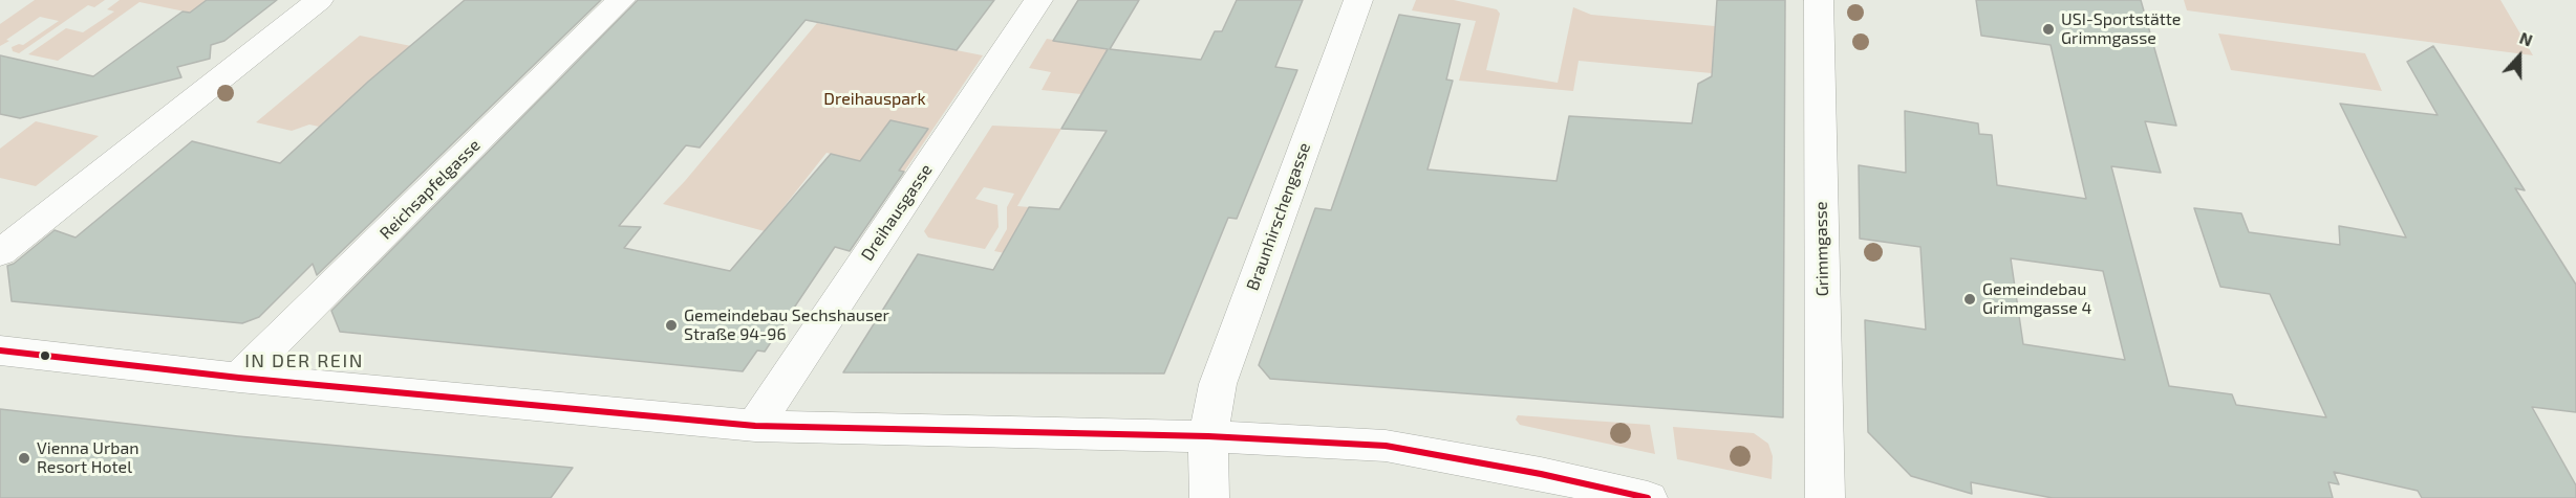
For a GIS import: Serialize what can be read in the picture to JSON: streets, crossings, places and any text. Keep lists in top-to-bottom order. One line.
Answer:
{"streets":{"street":["Reichsapfelgasse","Dreihausgasse","Braunhirschengasse","Grimmgasse"]},"districts":["IN DER REIN"],"parks":["Dreihauspark"],"places":["USI-Sportstätte Grimmgasse","Gemeindebau Grimmgasse 4","Gemeindebau Sechshauser Straße 94-96","Vienna Urban Resort Hotel"],"north":"top"}
